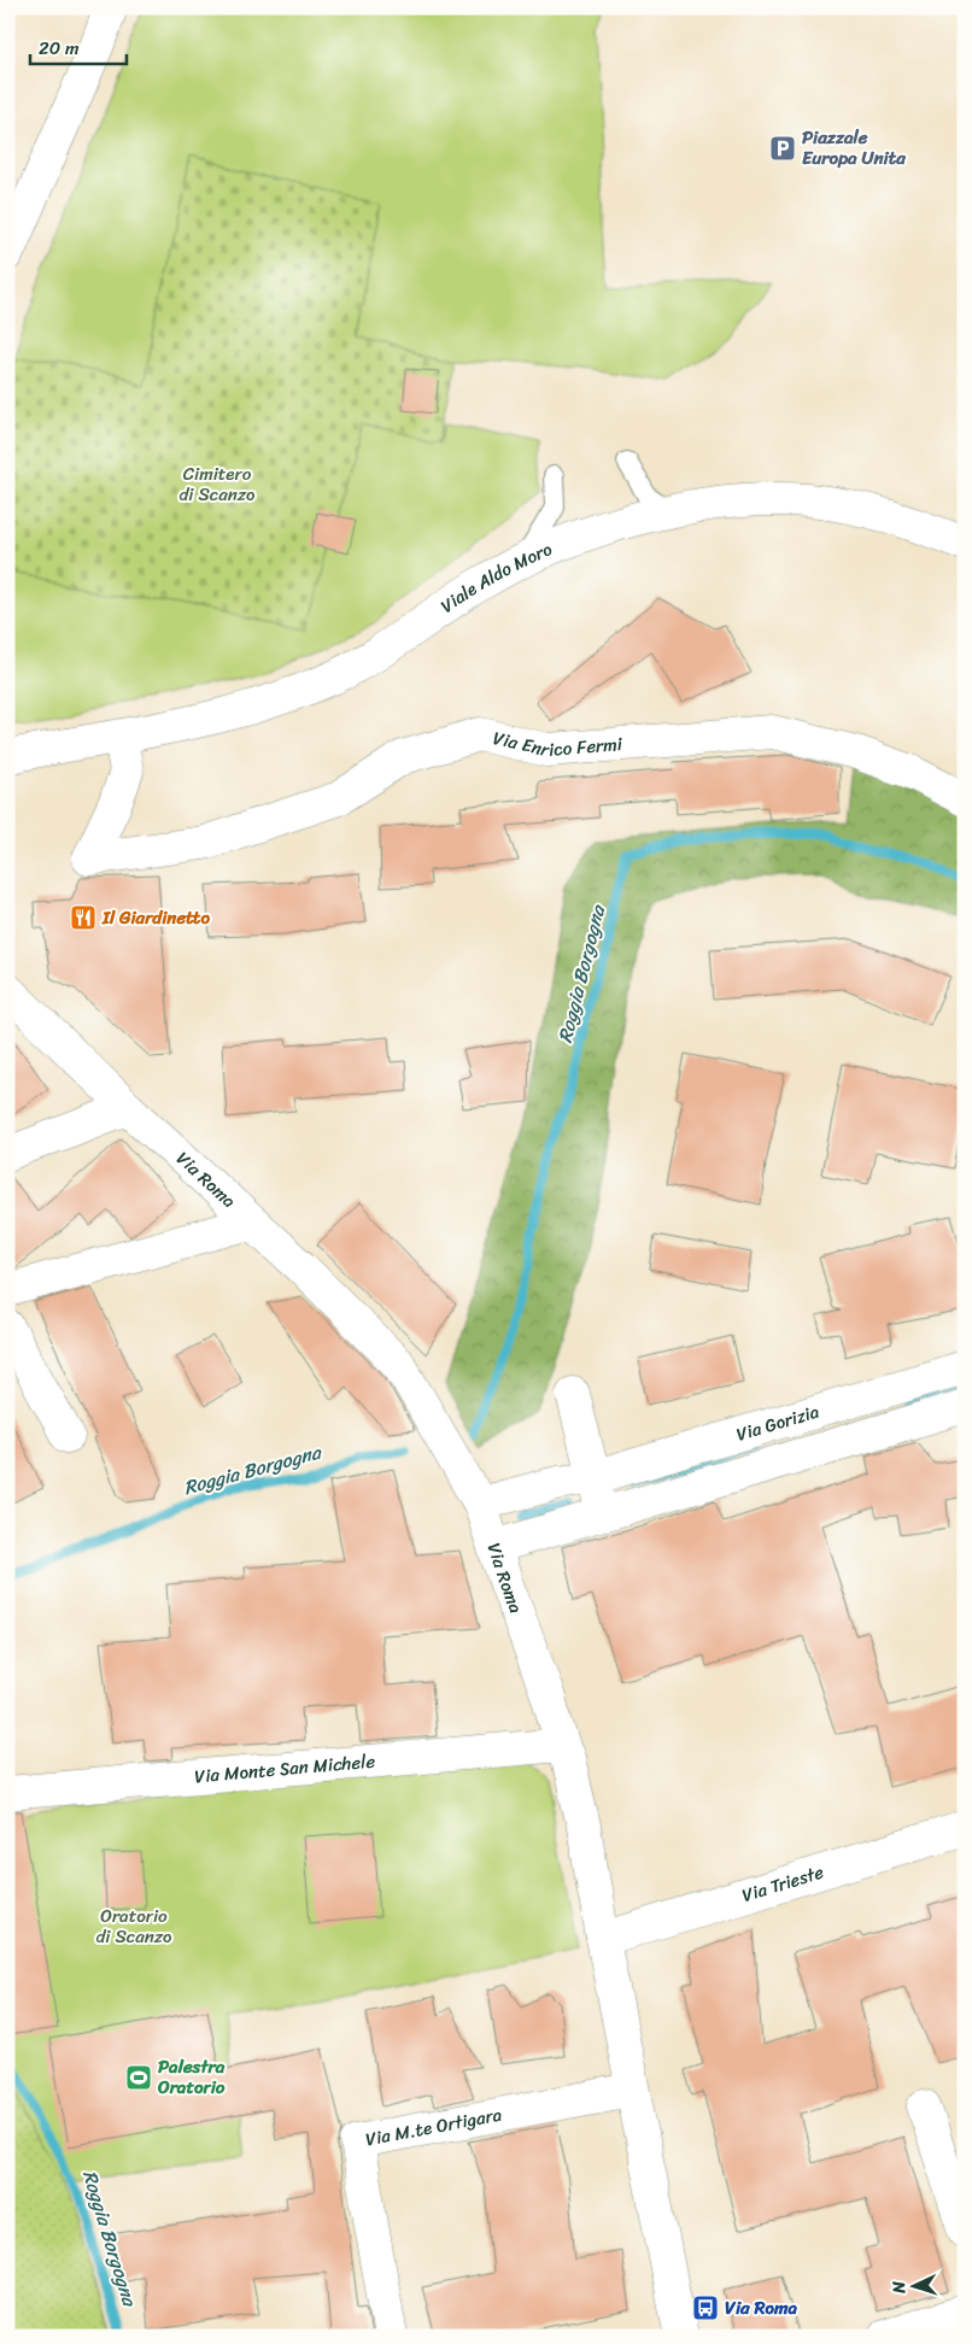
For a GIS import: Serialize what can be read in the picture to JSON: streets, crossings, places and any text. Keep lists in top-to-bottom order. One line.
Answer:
{"streets":{"street":["Viale Aldo Moro","Via Enrico Fermi","Via Roma","Via Gorizia","Via Monte San Michele","Via Trieste","Via M.te Ortigara"]},"crossings":[["Viale Aldo Moro","Via Enrico Fermi"],["Via Roma","Via Gorizia"],["Via Roma","Via Monte San Michele"],["Via Roma","Via Trieste"],["Via Roma","Via M.te Ortigara"]],"water":["Roggia Borgogna"],"parks":["Cimitero di Scanzo","Oratorio di Scanzo"],"places":{"parking":["Piazzale Europa Unita"],"restaurant":["Il Giardinetto"],"sports":["Palestra Oratorio"],"bus stop":["Via Roma"]},"scale_bar":"20 m","north":"left"}
